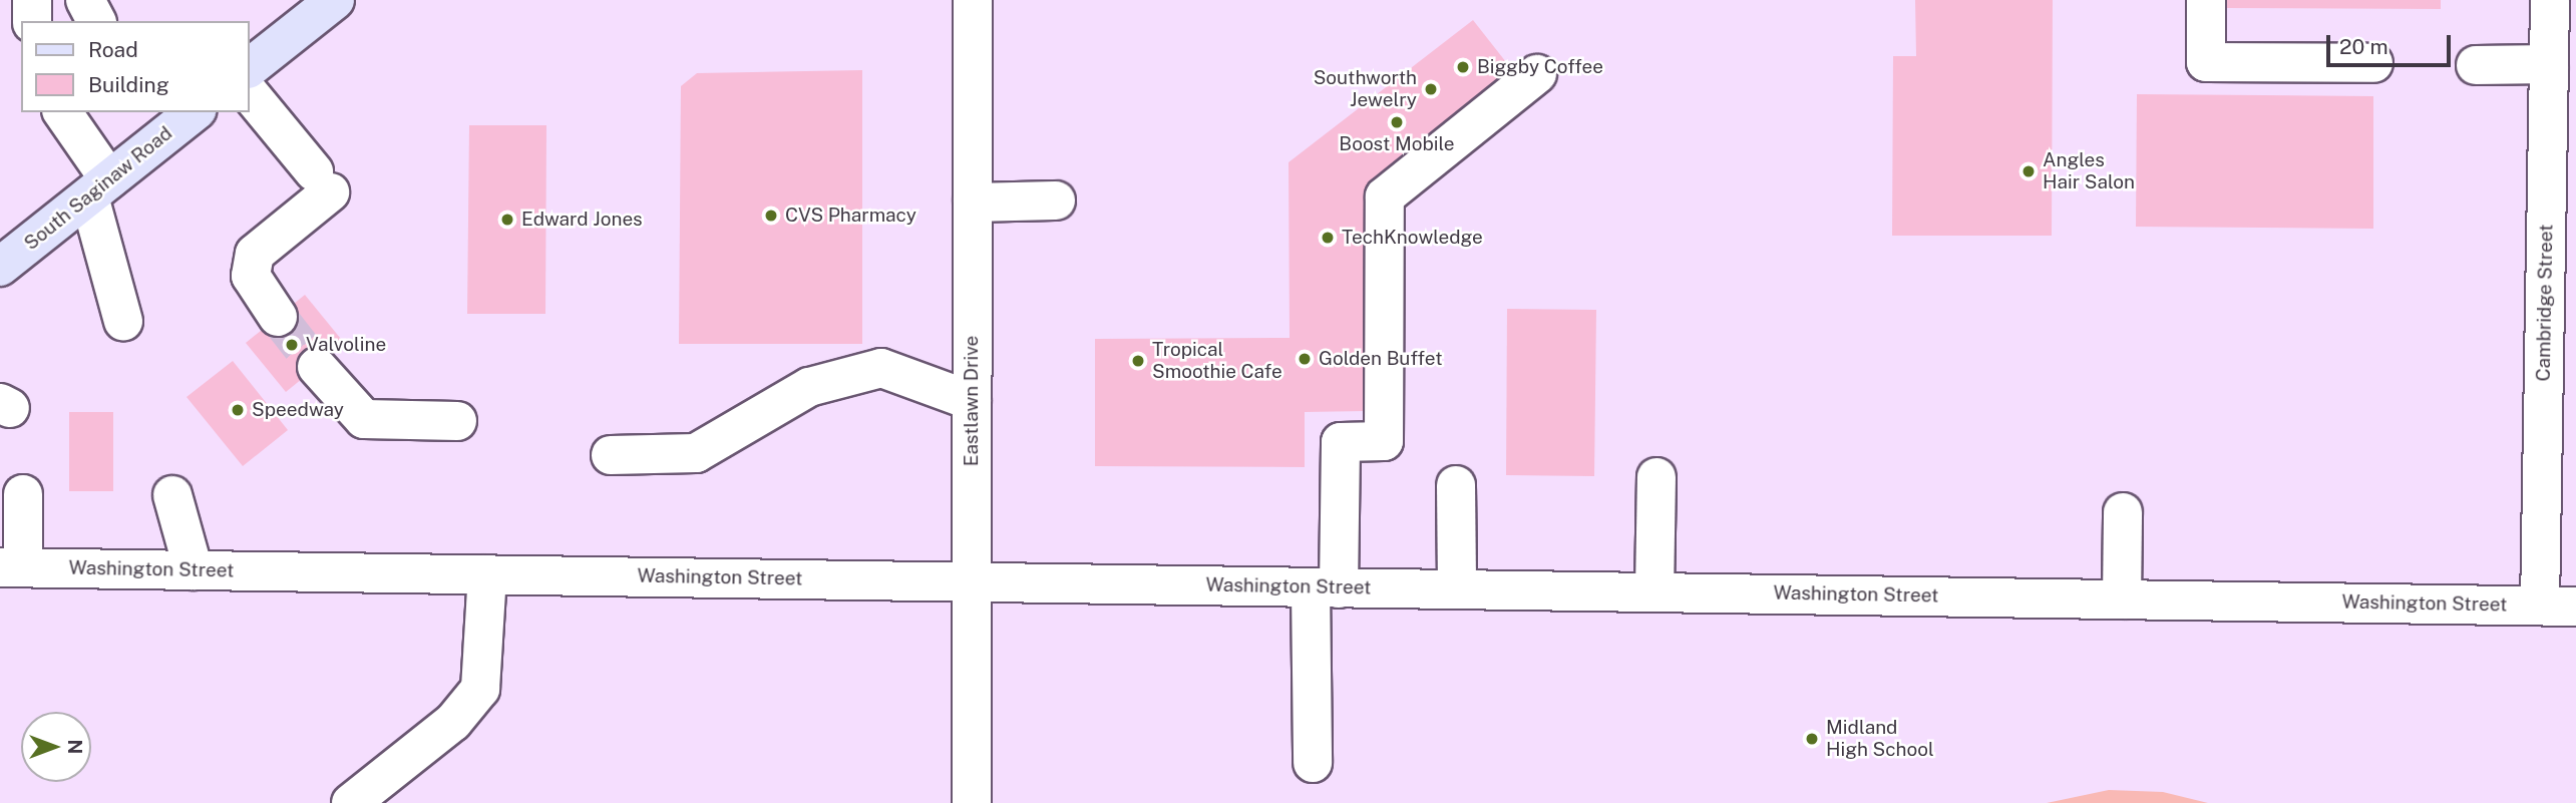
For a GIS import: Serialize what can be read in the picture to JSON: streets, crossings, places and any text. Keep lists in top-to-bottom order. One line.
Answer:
{"streets":{"main road":["South Saginaw Road"],"street":["Cambridge Street","Eastlawn Drive","Washington Street"]},"crossings":[["Cambridge Street","Washington Street"],["Eastlawn Drive","Washington Street"]],"places":["Biggby Coffee","Southworth Jewelry","Boost Mobile","Angles Hair Salon","CVS Pharmacy","Edward Jones","TechKnowledge","Valvoline","Golden Buffet","Tropical Smoothie Cafe","Speedway","Midland High School"],"legend":["Road","Building"],"scale_bar":"20 m","north":"right"}
